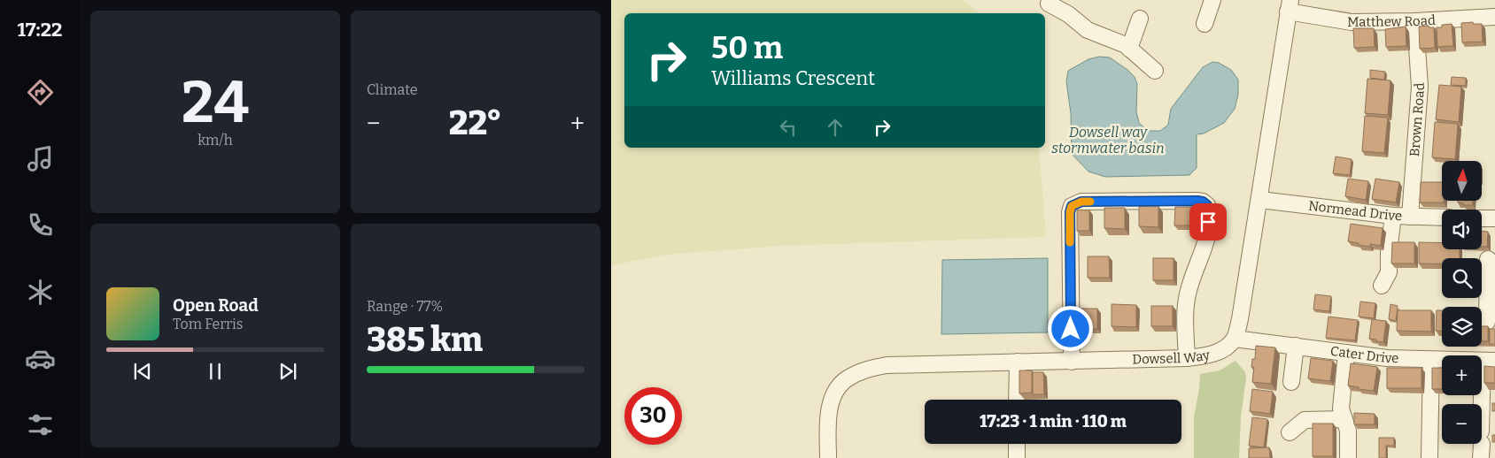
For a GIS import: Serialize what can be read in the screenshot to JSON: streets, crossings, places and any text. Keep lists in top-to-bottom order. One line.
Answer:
{"streets":{"street":["Matthew Road","Brown Road","Normead Drive","Cater Drive","Dowsell Way"]},"crossings":[["Matthew Road","Brown Road"],["Brown Road","Normead Drive"],["Cater Drive","Dowsell Way"]],"water":["Dowsell way stormwater basin"],"north":"top","page":{"tabs":"17:22","tile":[["24","km/h"],"Climate",["Range · 77%","385 km"]],"turn":["50 m","Williams Crescent"],"heat":["−","22°","+"],"map_buttons":["+","−"],"song":["Open Road","Tom Ferris"],"limit":"30","trip":"17:23 · 1 min · 110 m"}}
